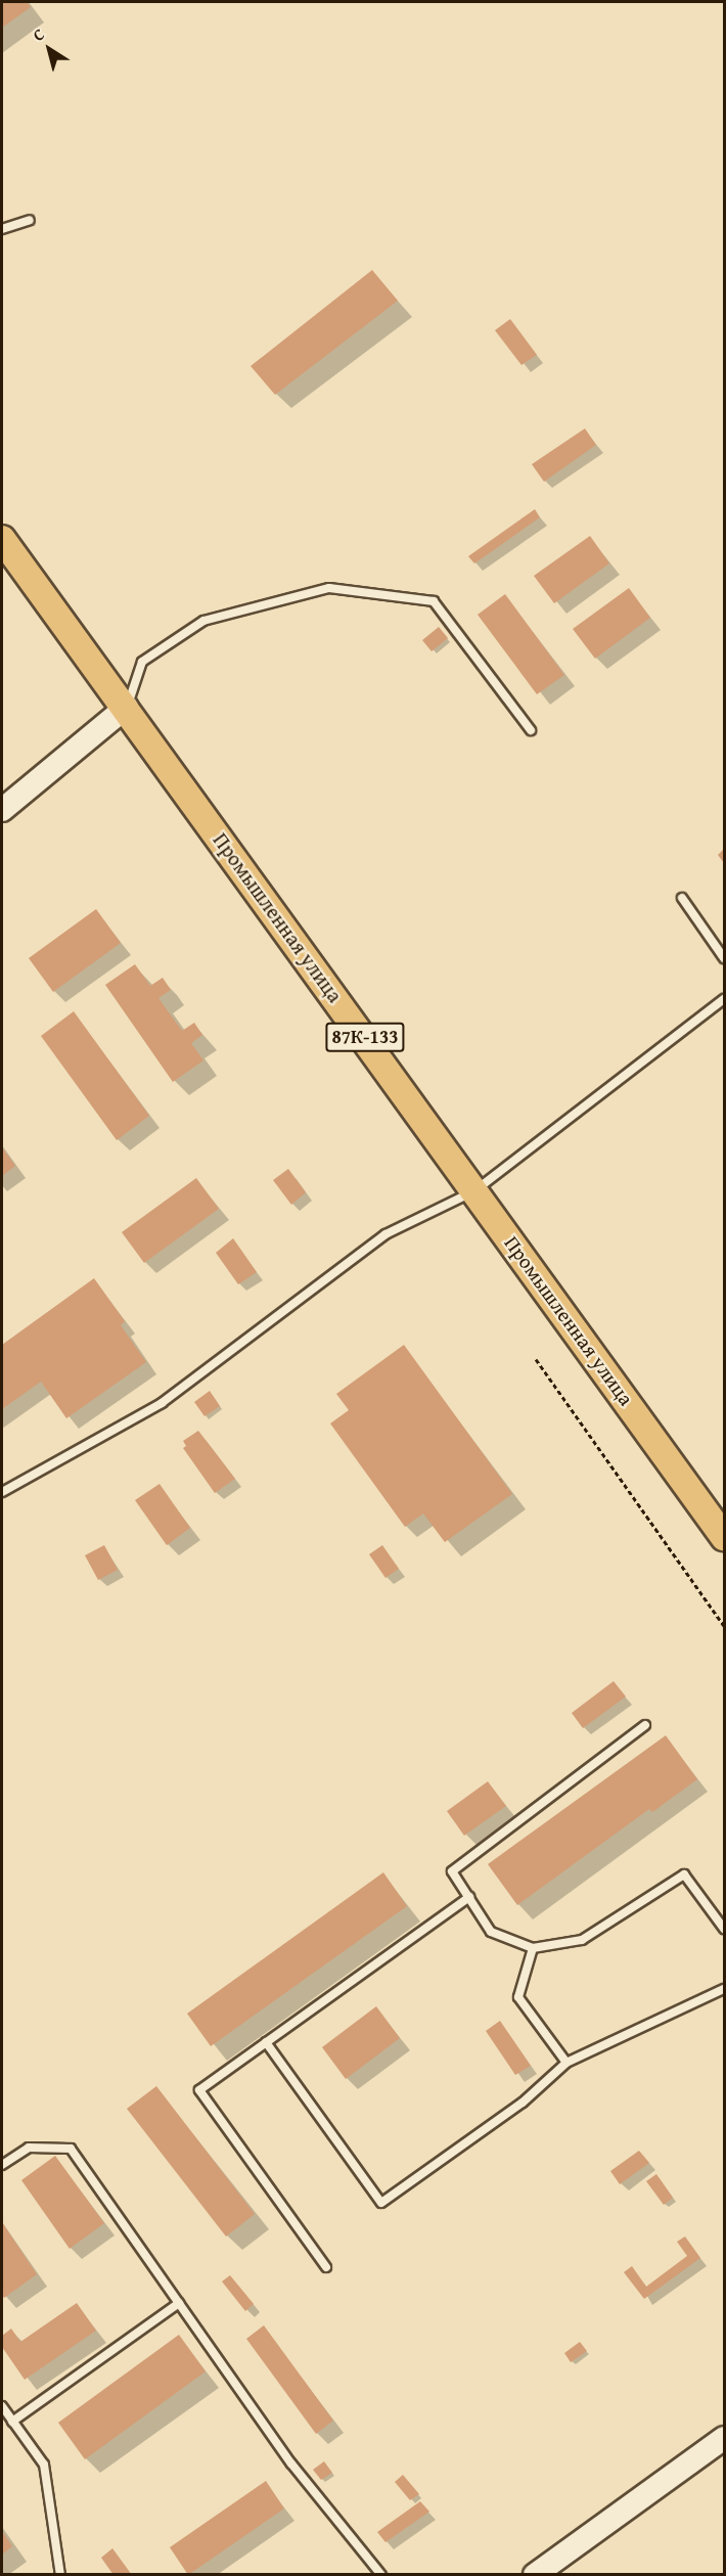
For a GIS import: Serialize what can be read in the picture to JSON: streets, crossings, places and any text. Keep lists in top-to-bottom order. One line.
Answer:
{"streets":{"main road":["Промышленная улица","87К-133"]},"north":"top left"}
